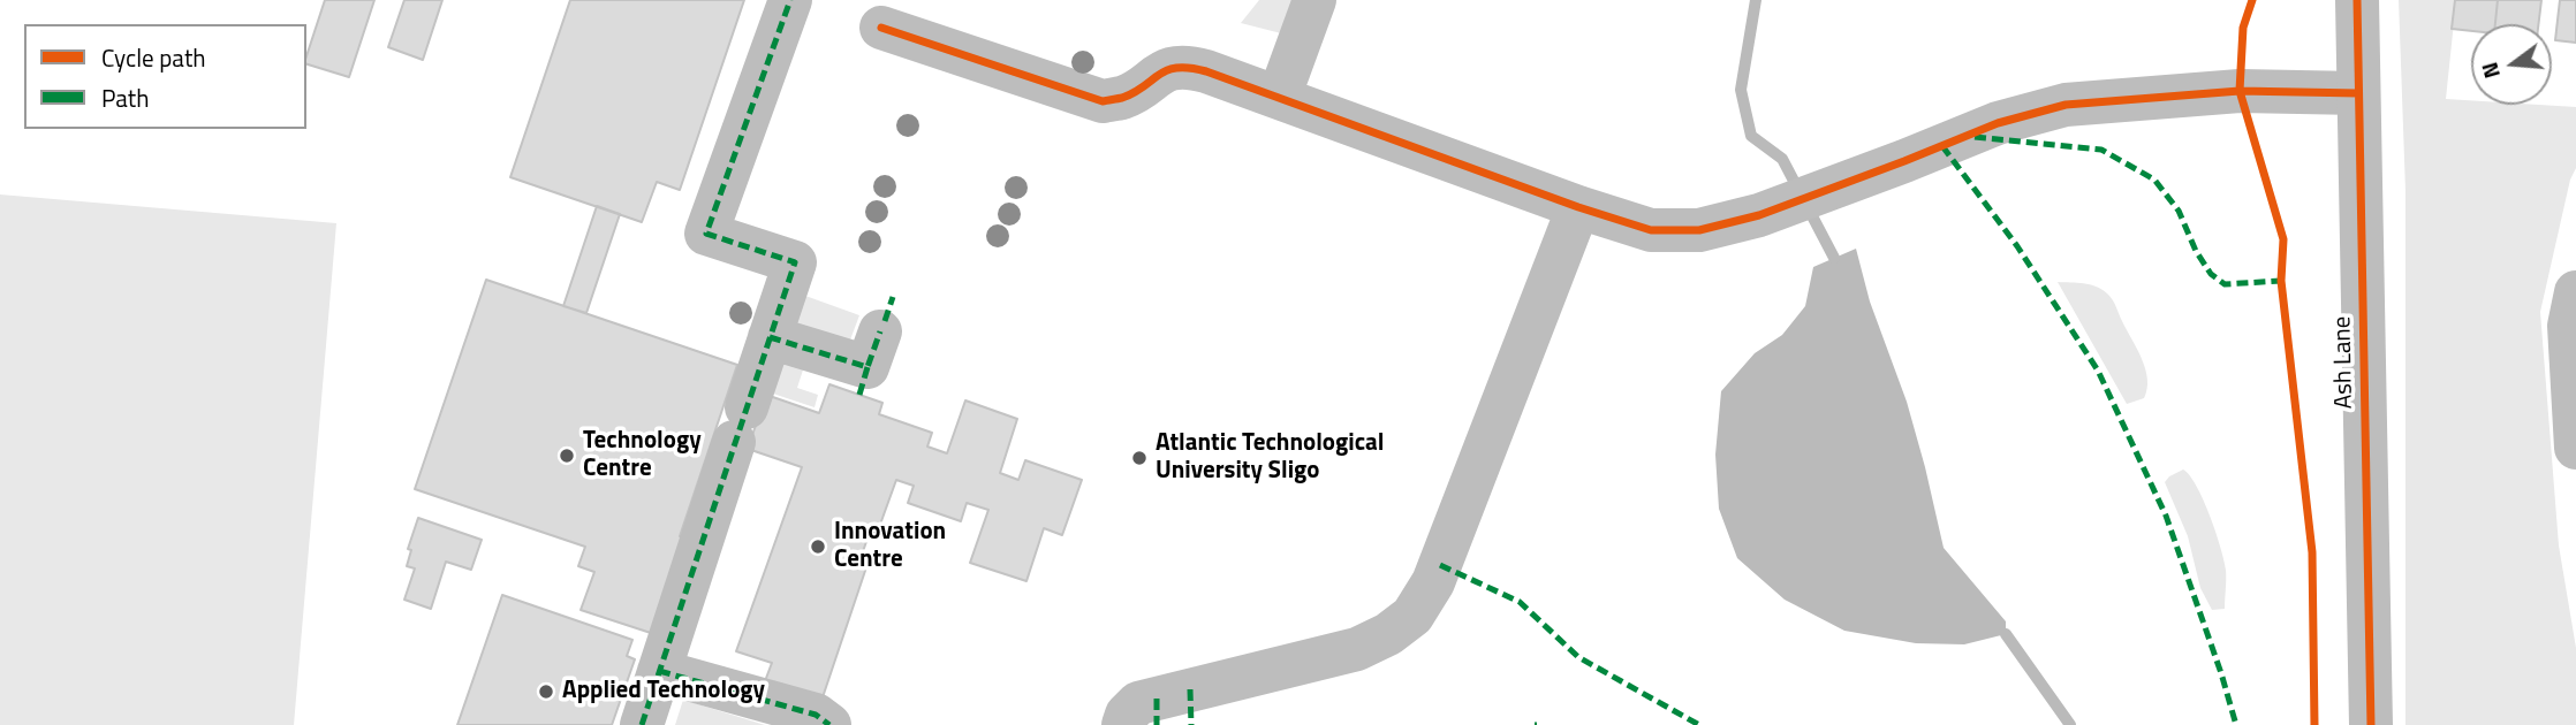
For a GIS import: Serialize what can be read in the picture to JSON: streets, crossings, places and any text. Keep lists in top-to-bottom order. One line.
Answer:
{"streets":{"main road":["Ash Lane"]},"places":["Technology Centre","Atlantic Technological University Sligo","Innovation Centre","Applied Technology"],"legend":["Cycle path","Path"],"north":"left"}
